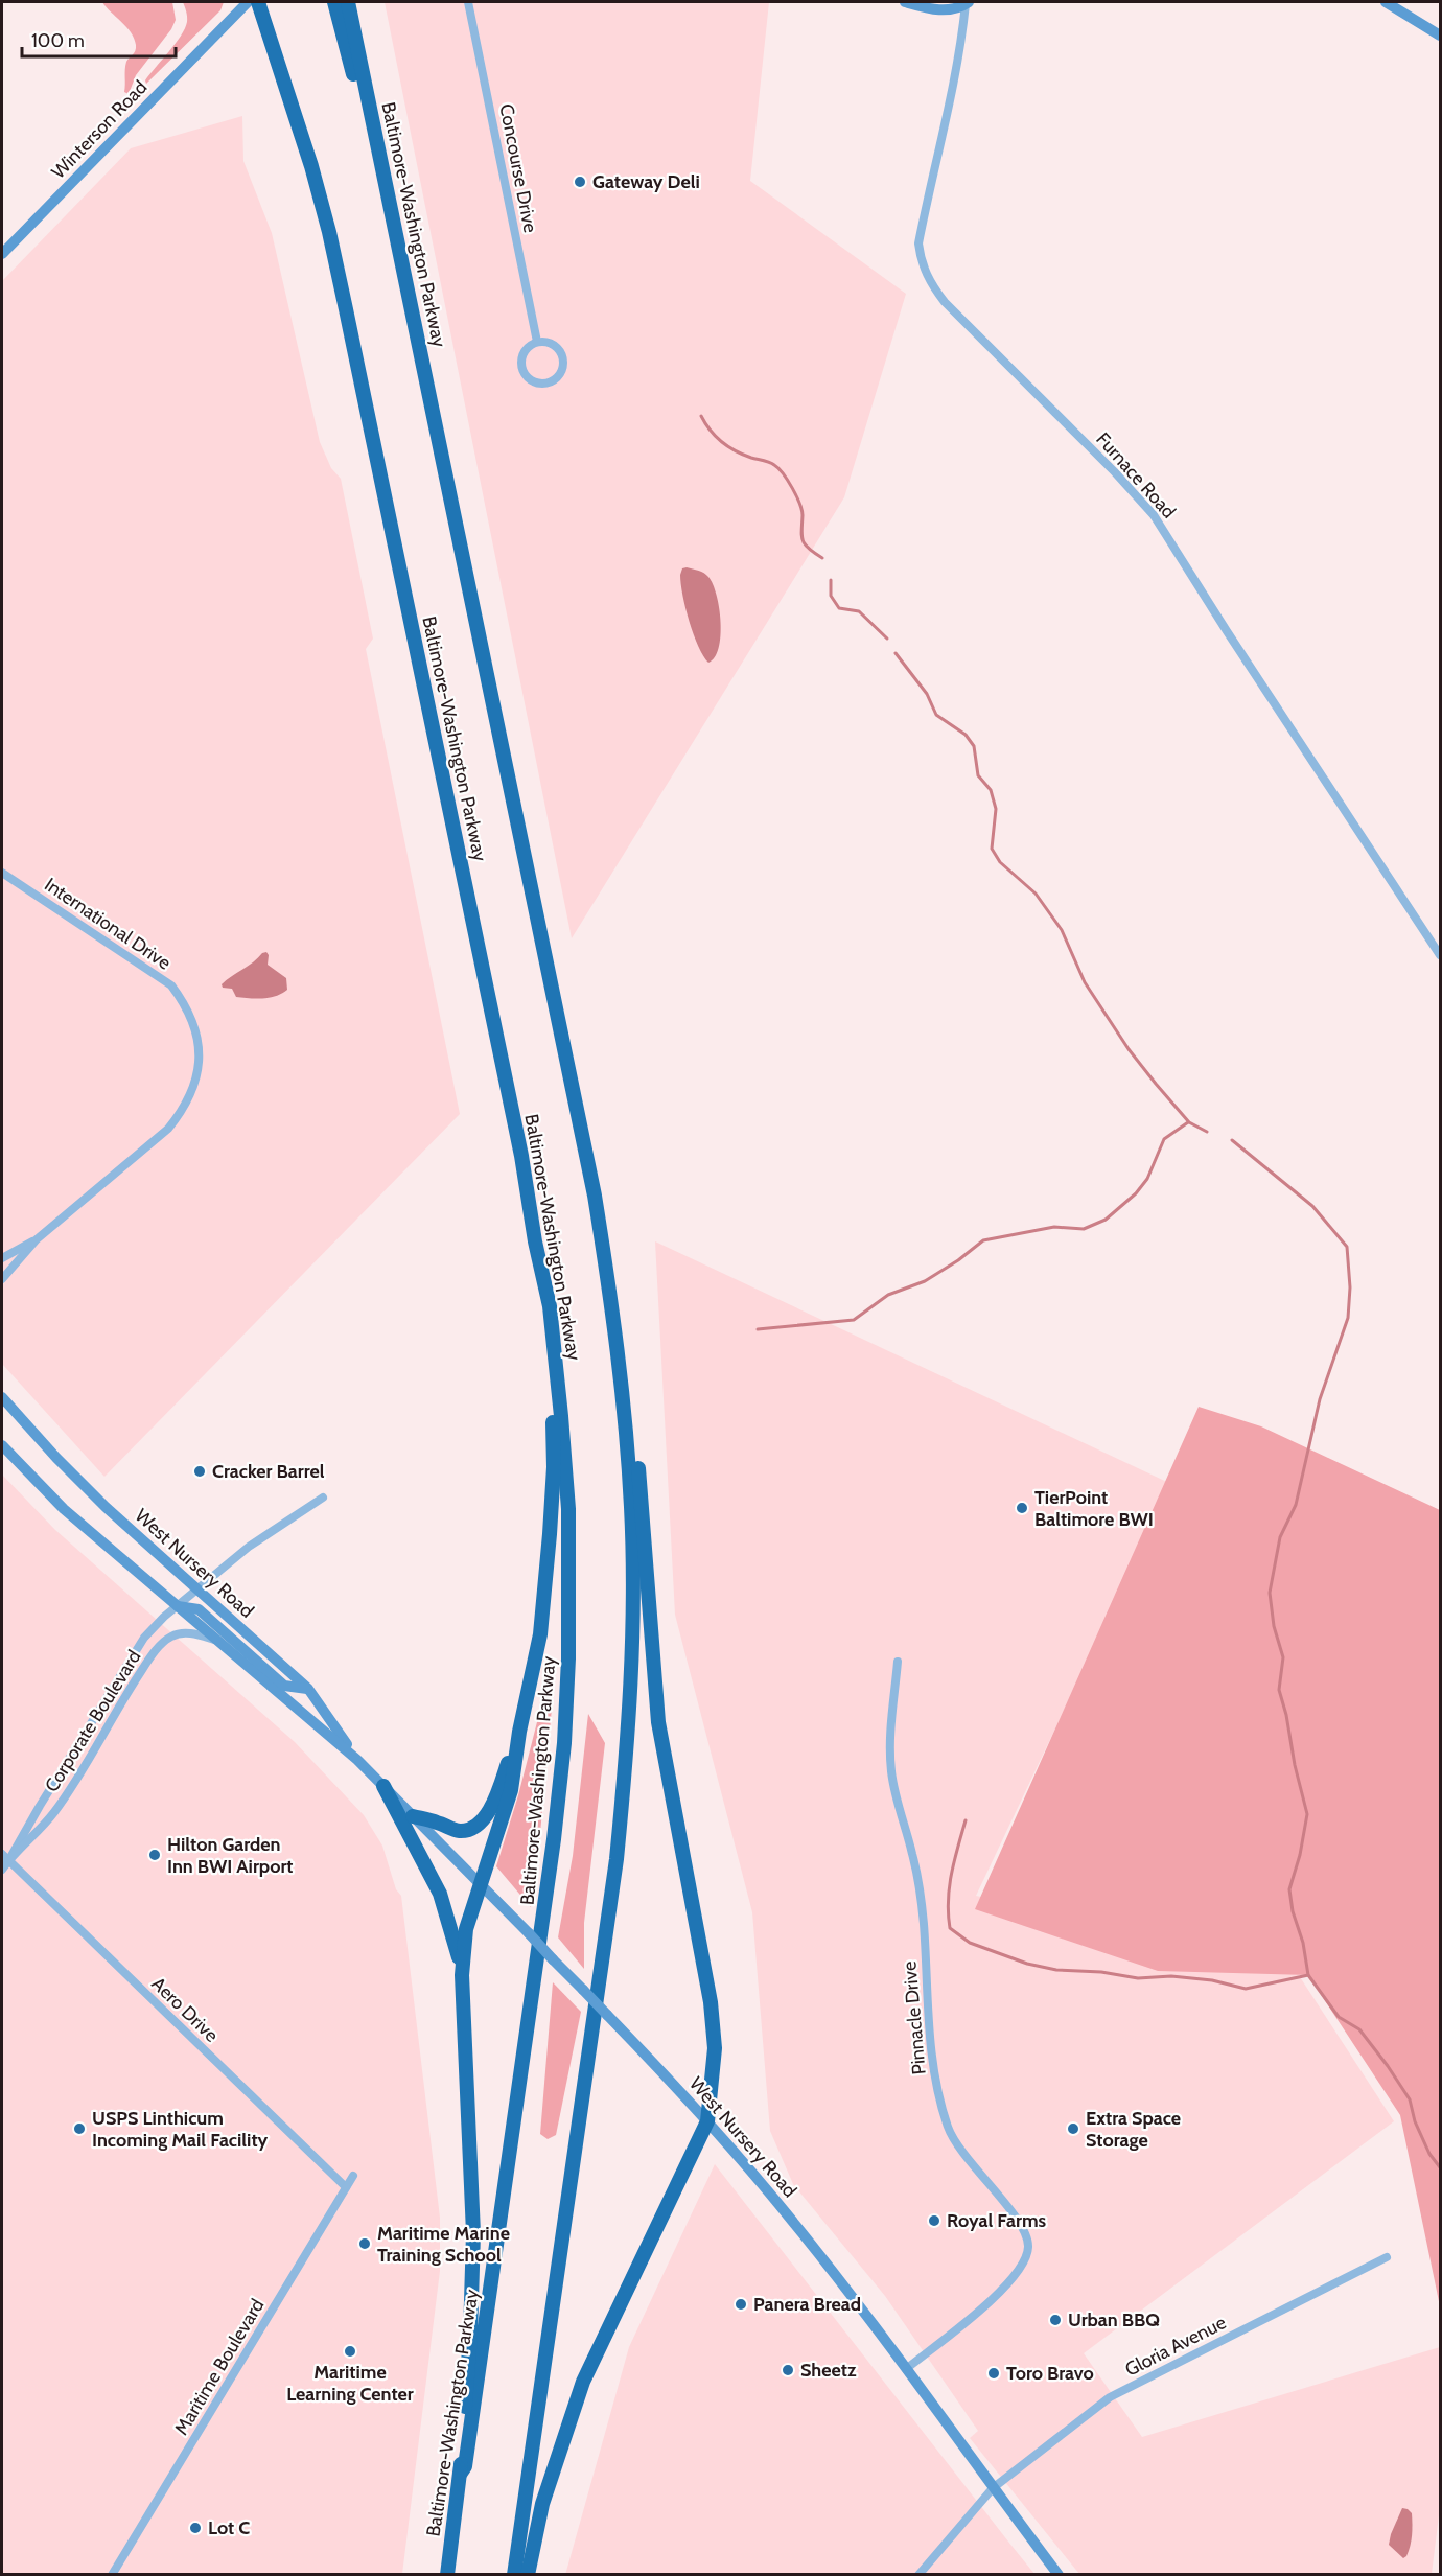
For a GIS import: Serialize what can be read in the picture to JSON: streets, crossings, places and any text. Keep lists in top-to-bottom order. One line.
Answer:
{"streets":{"highway":["Baltimore-Washington Parkway"],"main road":["Winterson Road","West Nursery Road"],"street":["Concourse Drive","Furnace Road","International Drive","Corporate Boulevard","Aero Drive","Pinnacle Drive","Gloria Avenue","Maritime Boulevard"]},"crossings":[["West Nursery Road","Corporate Boulevard"],["West Nursery Road","Pinnacle Drive"],["West Nursery Road","Gloria Avenue"],["Corporate Boulevard","Aero Drive"],["Aero Drive","Maritime Boulevard"]],"places":["Gateway Deli","Cracker Barrel","TierPoint Baltimore BWI","Hilton Garden Inn BWI Airport","USPS Linthicum Incoming Mail Facility","Extra Space Storage","Royal Farms","Maritime Marine Training School","Panera Bread","Urban BBQ","Maritime Learning Center","Sheetz","Toro Bravo","Lot C"],"scale_bar":"100 m"}
